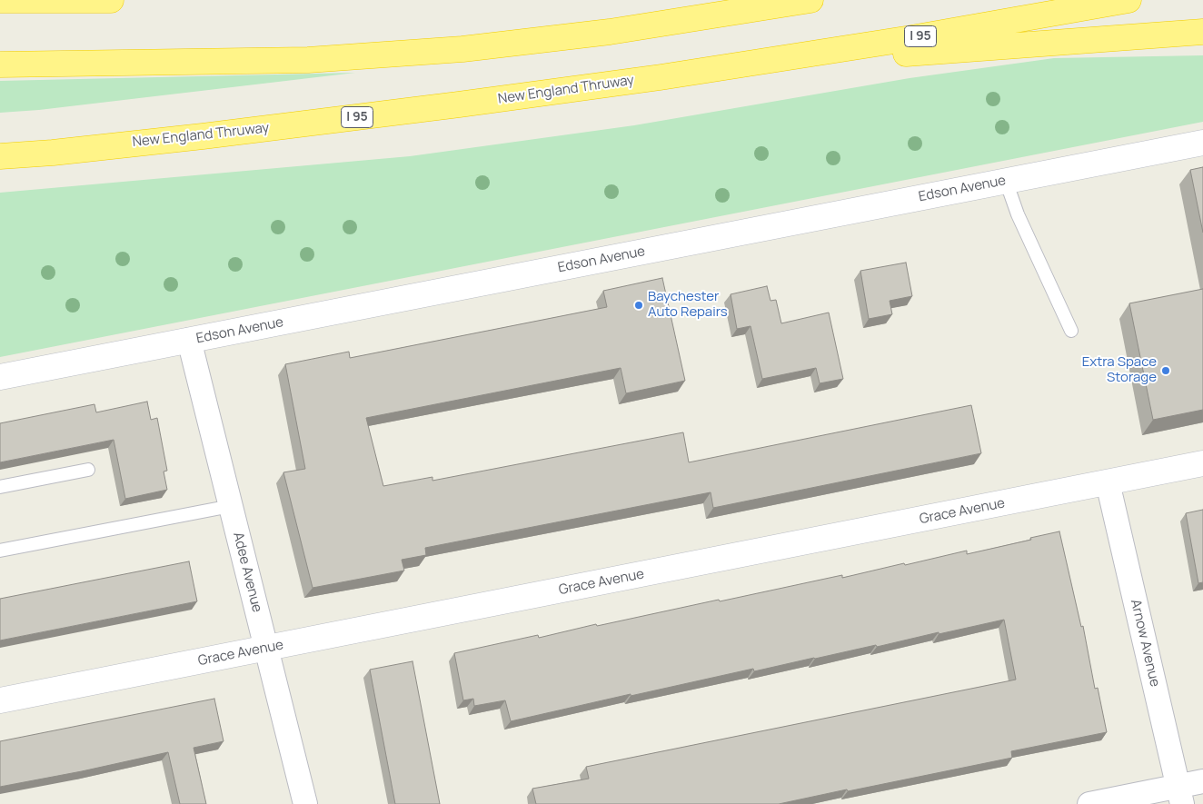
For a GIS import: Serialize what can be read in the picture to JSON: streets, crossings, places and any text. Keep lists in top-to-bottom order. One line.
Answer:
{"streets":{"highway":["I 95","New England Thruway"],"street":["Edson Avenue","Grace Avenue","Adee Avenue","Arnow Avenue"]},"crossings":[["Edson Avenue","Adee Avenue"],["Grace Avenue","Adee Avenue"],["Grace Avenue","Arnow Avenue"]],"places":["Baychester Auto Repairs","Extra Space Storage"]}
